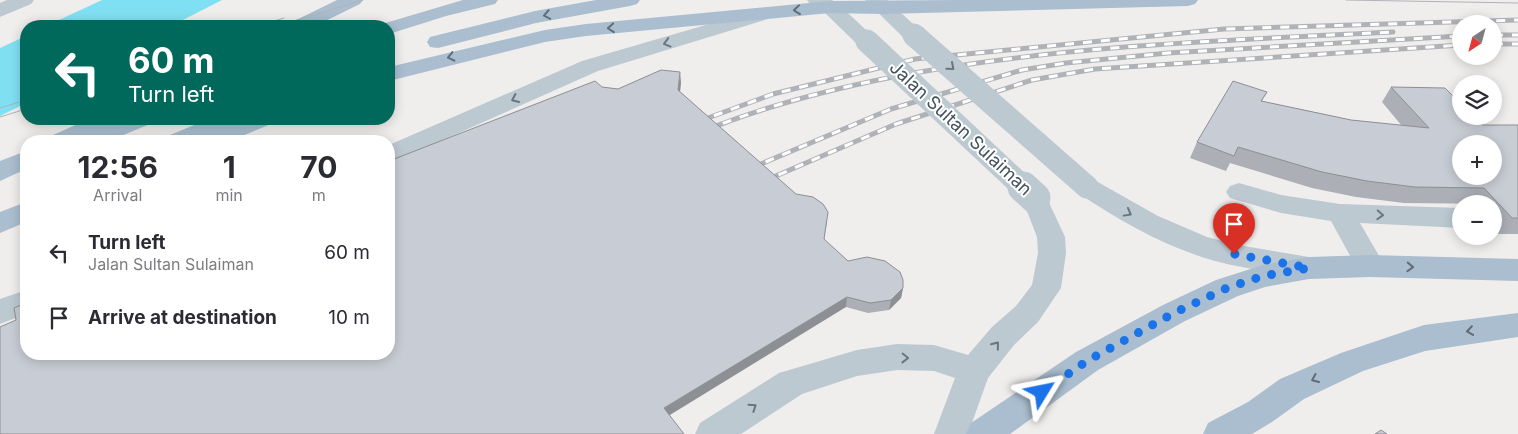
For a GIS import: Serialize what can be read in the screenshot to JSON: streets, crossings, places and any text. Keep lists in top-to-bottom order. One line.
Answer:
{"streets":{"street":["Jalan Sultan Sulaiman"]},"north":"bottom left","page":{"map_buttons":["+","−"],"turn":["60 m","Turn left"],"eta":["12:56","Arrival","1","min","70","m"],"list":[{"name":"Turn left","note":"Jalan Sultan Sulaiman","value":"60 m"},{"name":"Arrive at destination","value":"10 m"}]}}
